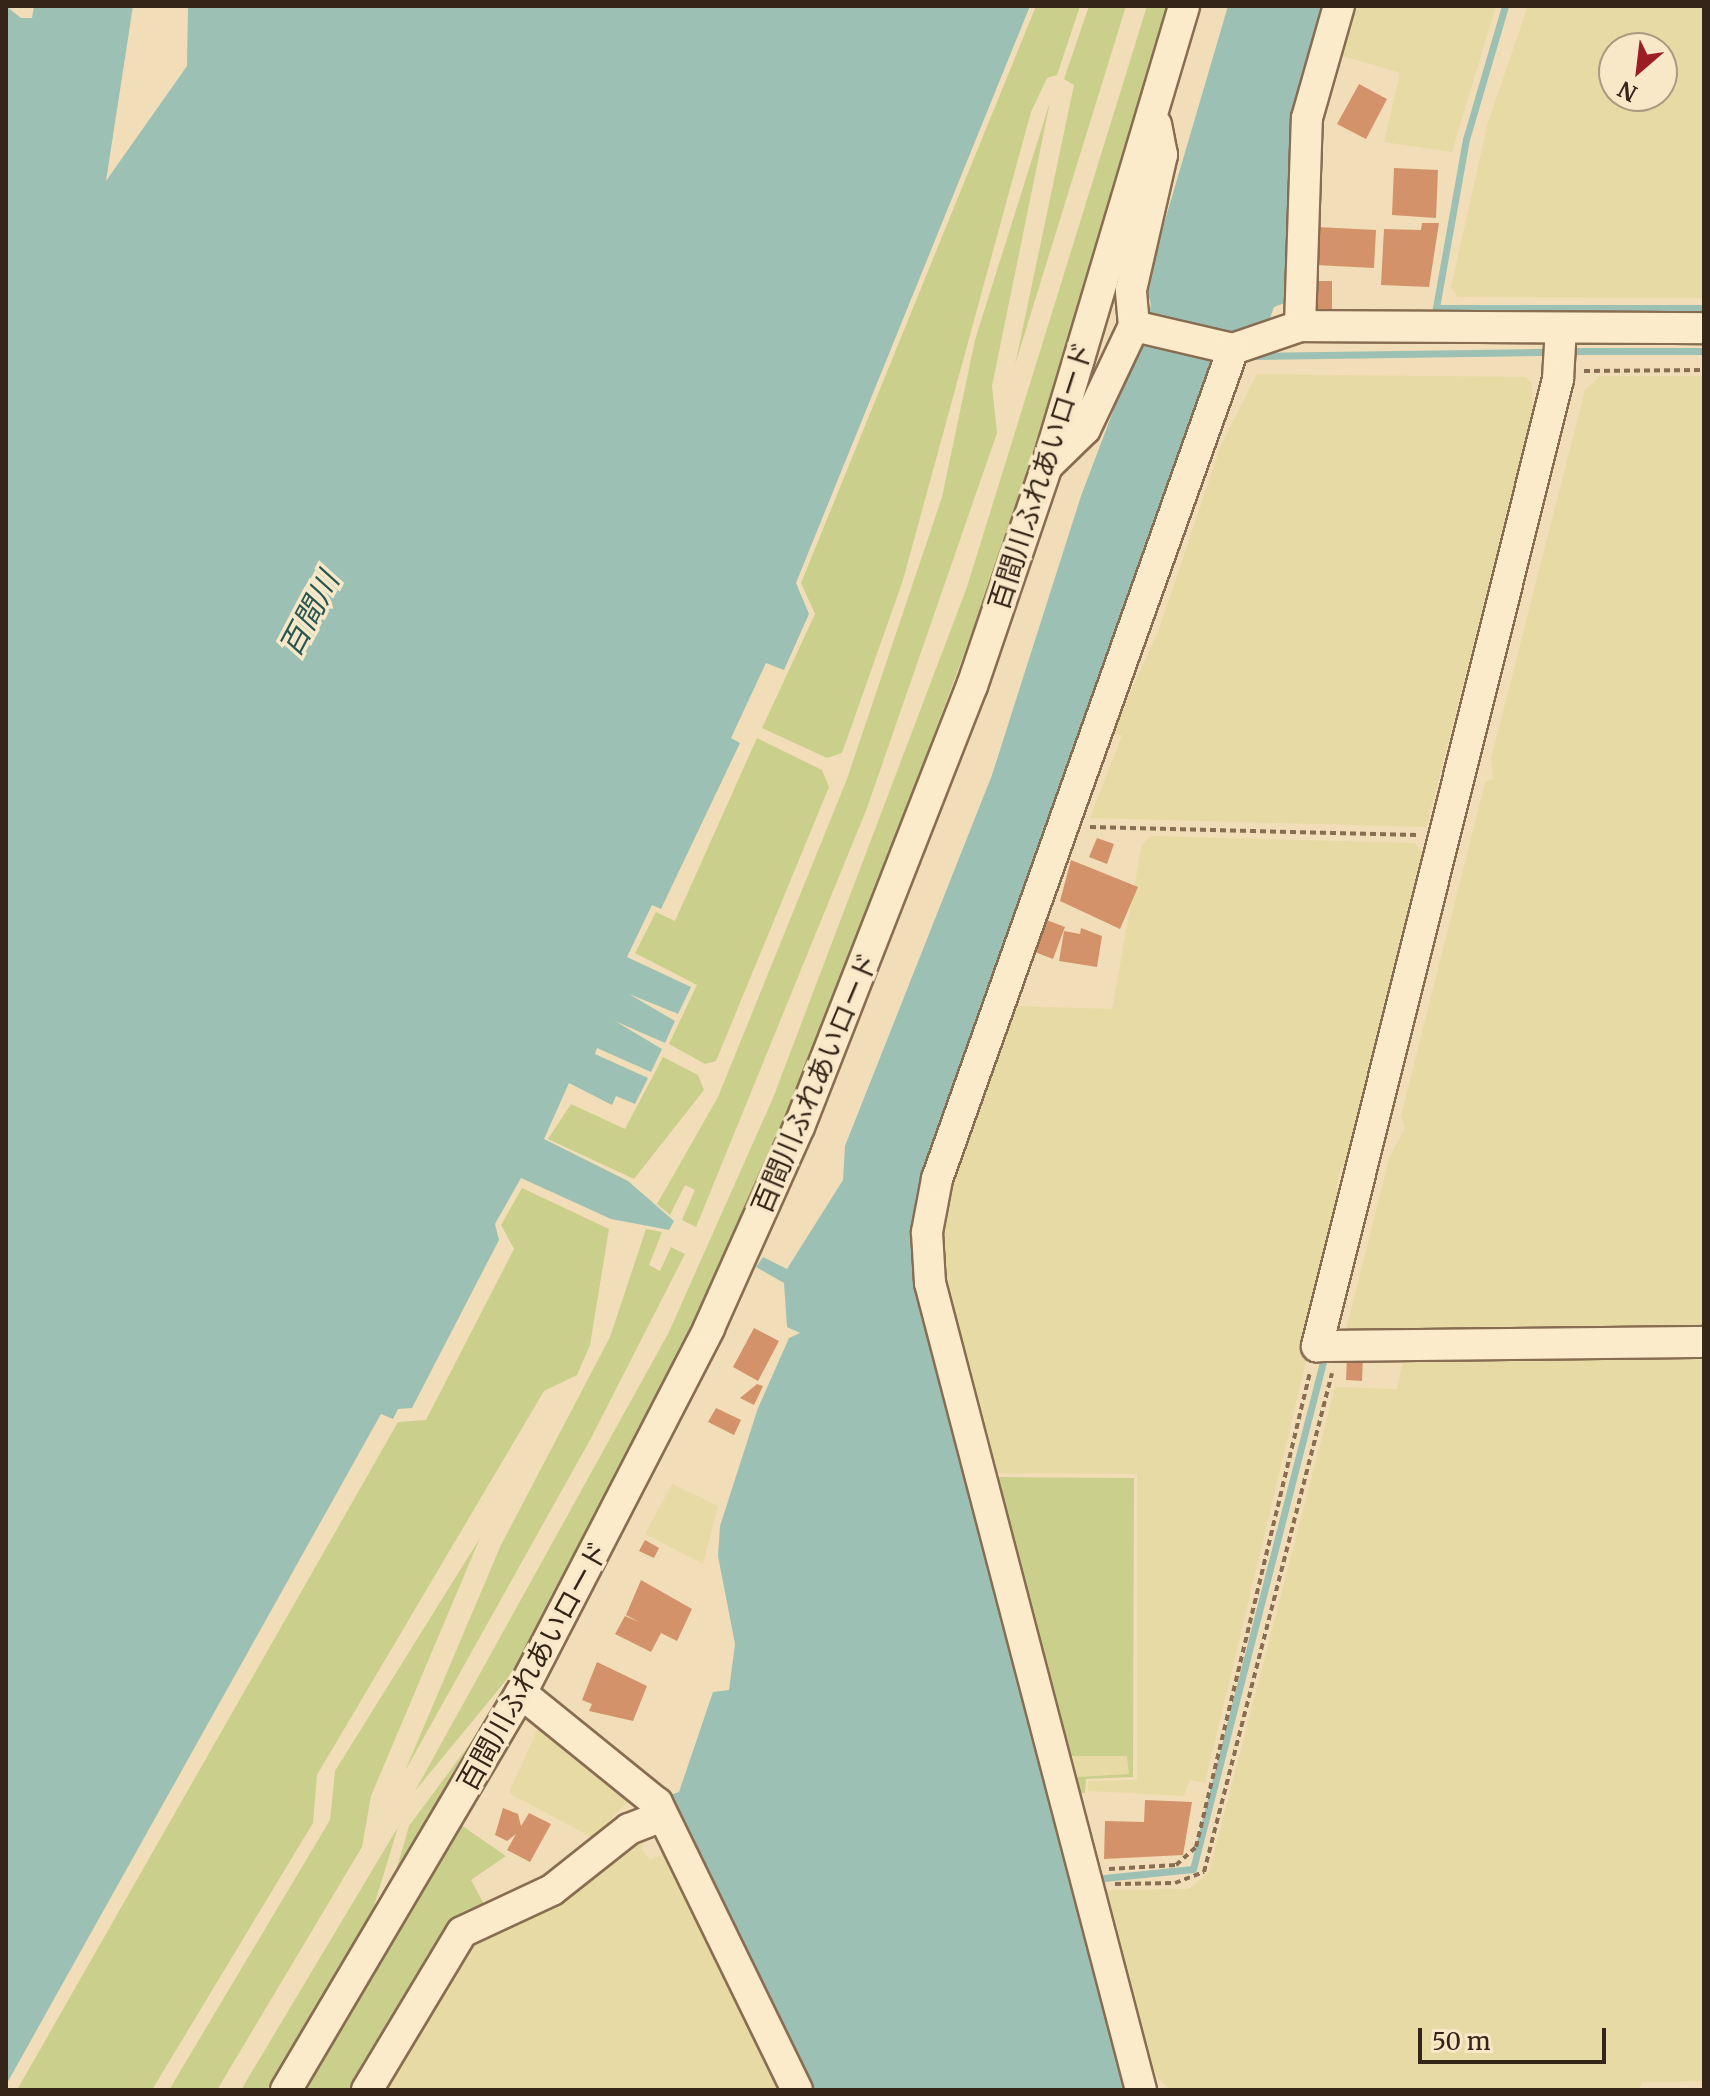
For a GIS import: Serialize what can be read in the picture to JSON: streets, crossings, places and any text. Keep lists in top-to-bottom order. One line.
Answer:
{"streets":{"street":["百間川ふれあいロード"]},"water":["百間川"],"scale_bar":"50 m","north":"bottom left"}
